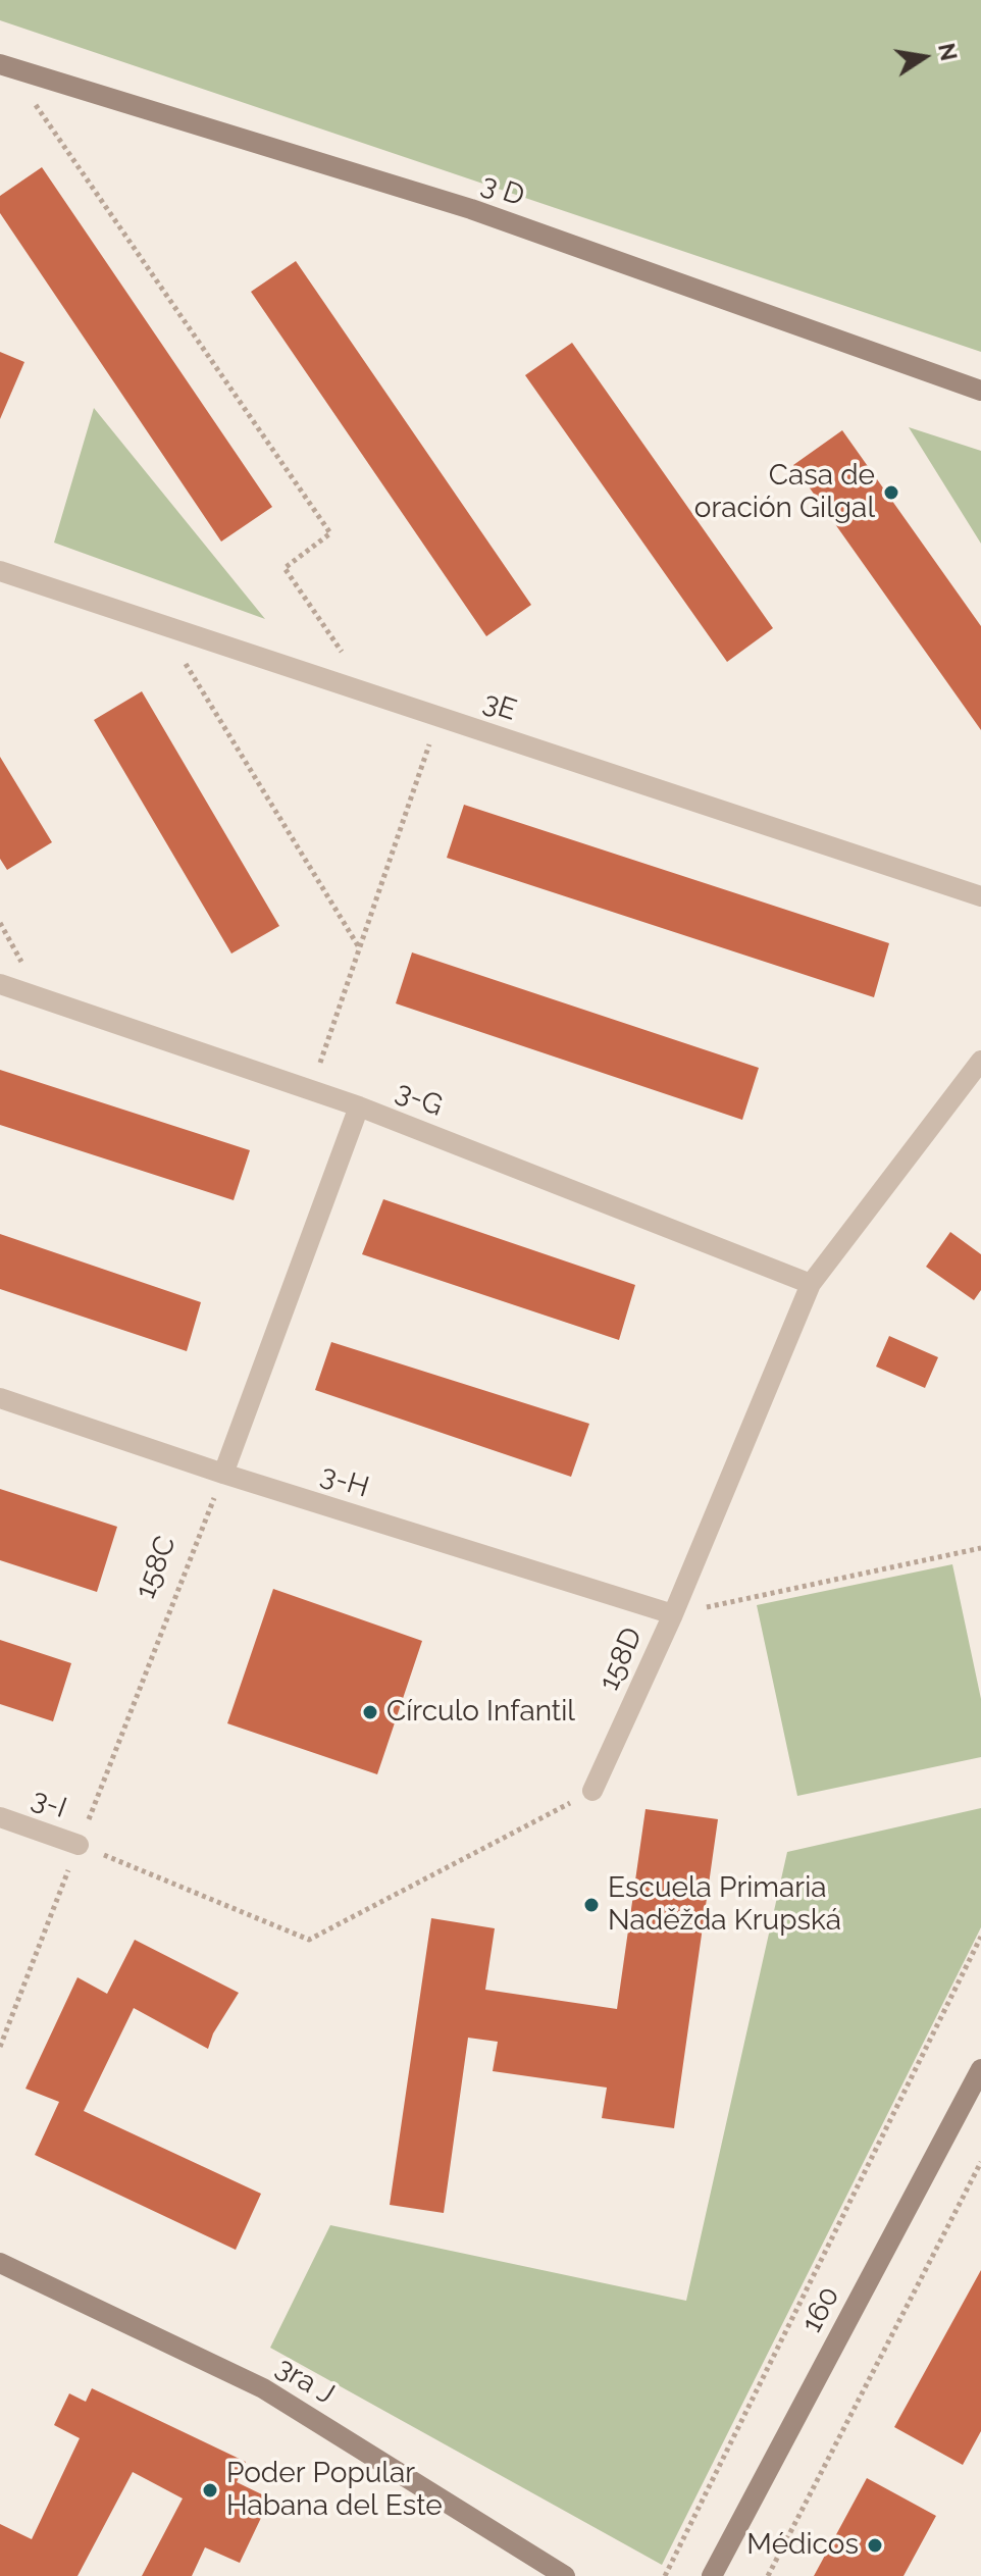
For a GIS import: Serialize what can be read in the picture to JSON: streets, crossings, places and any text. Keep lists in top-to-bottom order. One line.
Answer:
{"streets":{"street":["3 D","3E","3-G","3-H","158D","3-I","160","3ra J"],"path":["158C"]},"crossings":[["3-G","158D"],["3-H","158C"],["3-H","158D"],["158C","3-I"]],"places":["Casa de oración Gilgal","Círculo Infantil","Escuela Primaria Naděžda Krupská","Poder Popular Habana del Este","Médicos"],"north":"right"}
